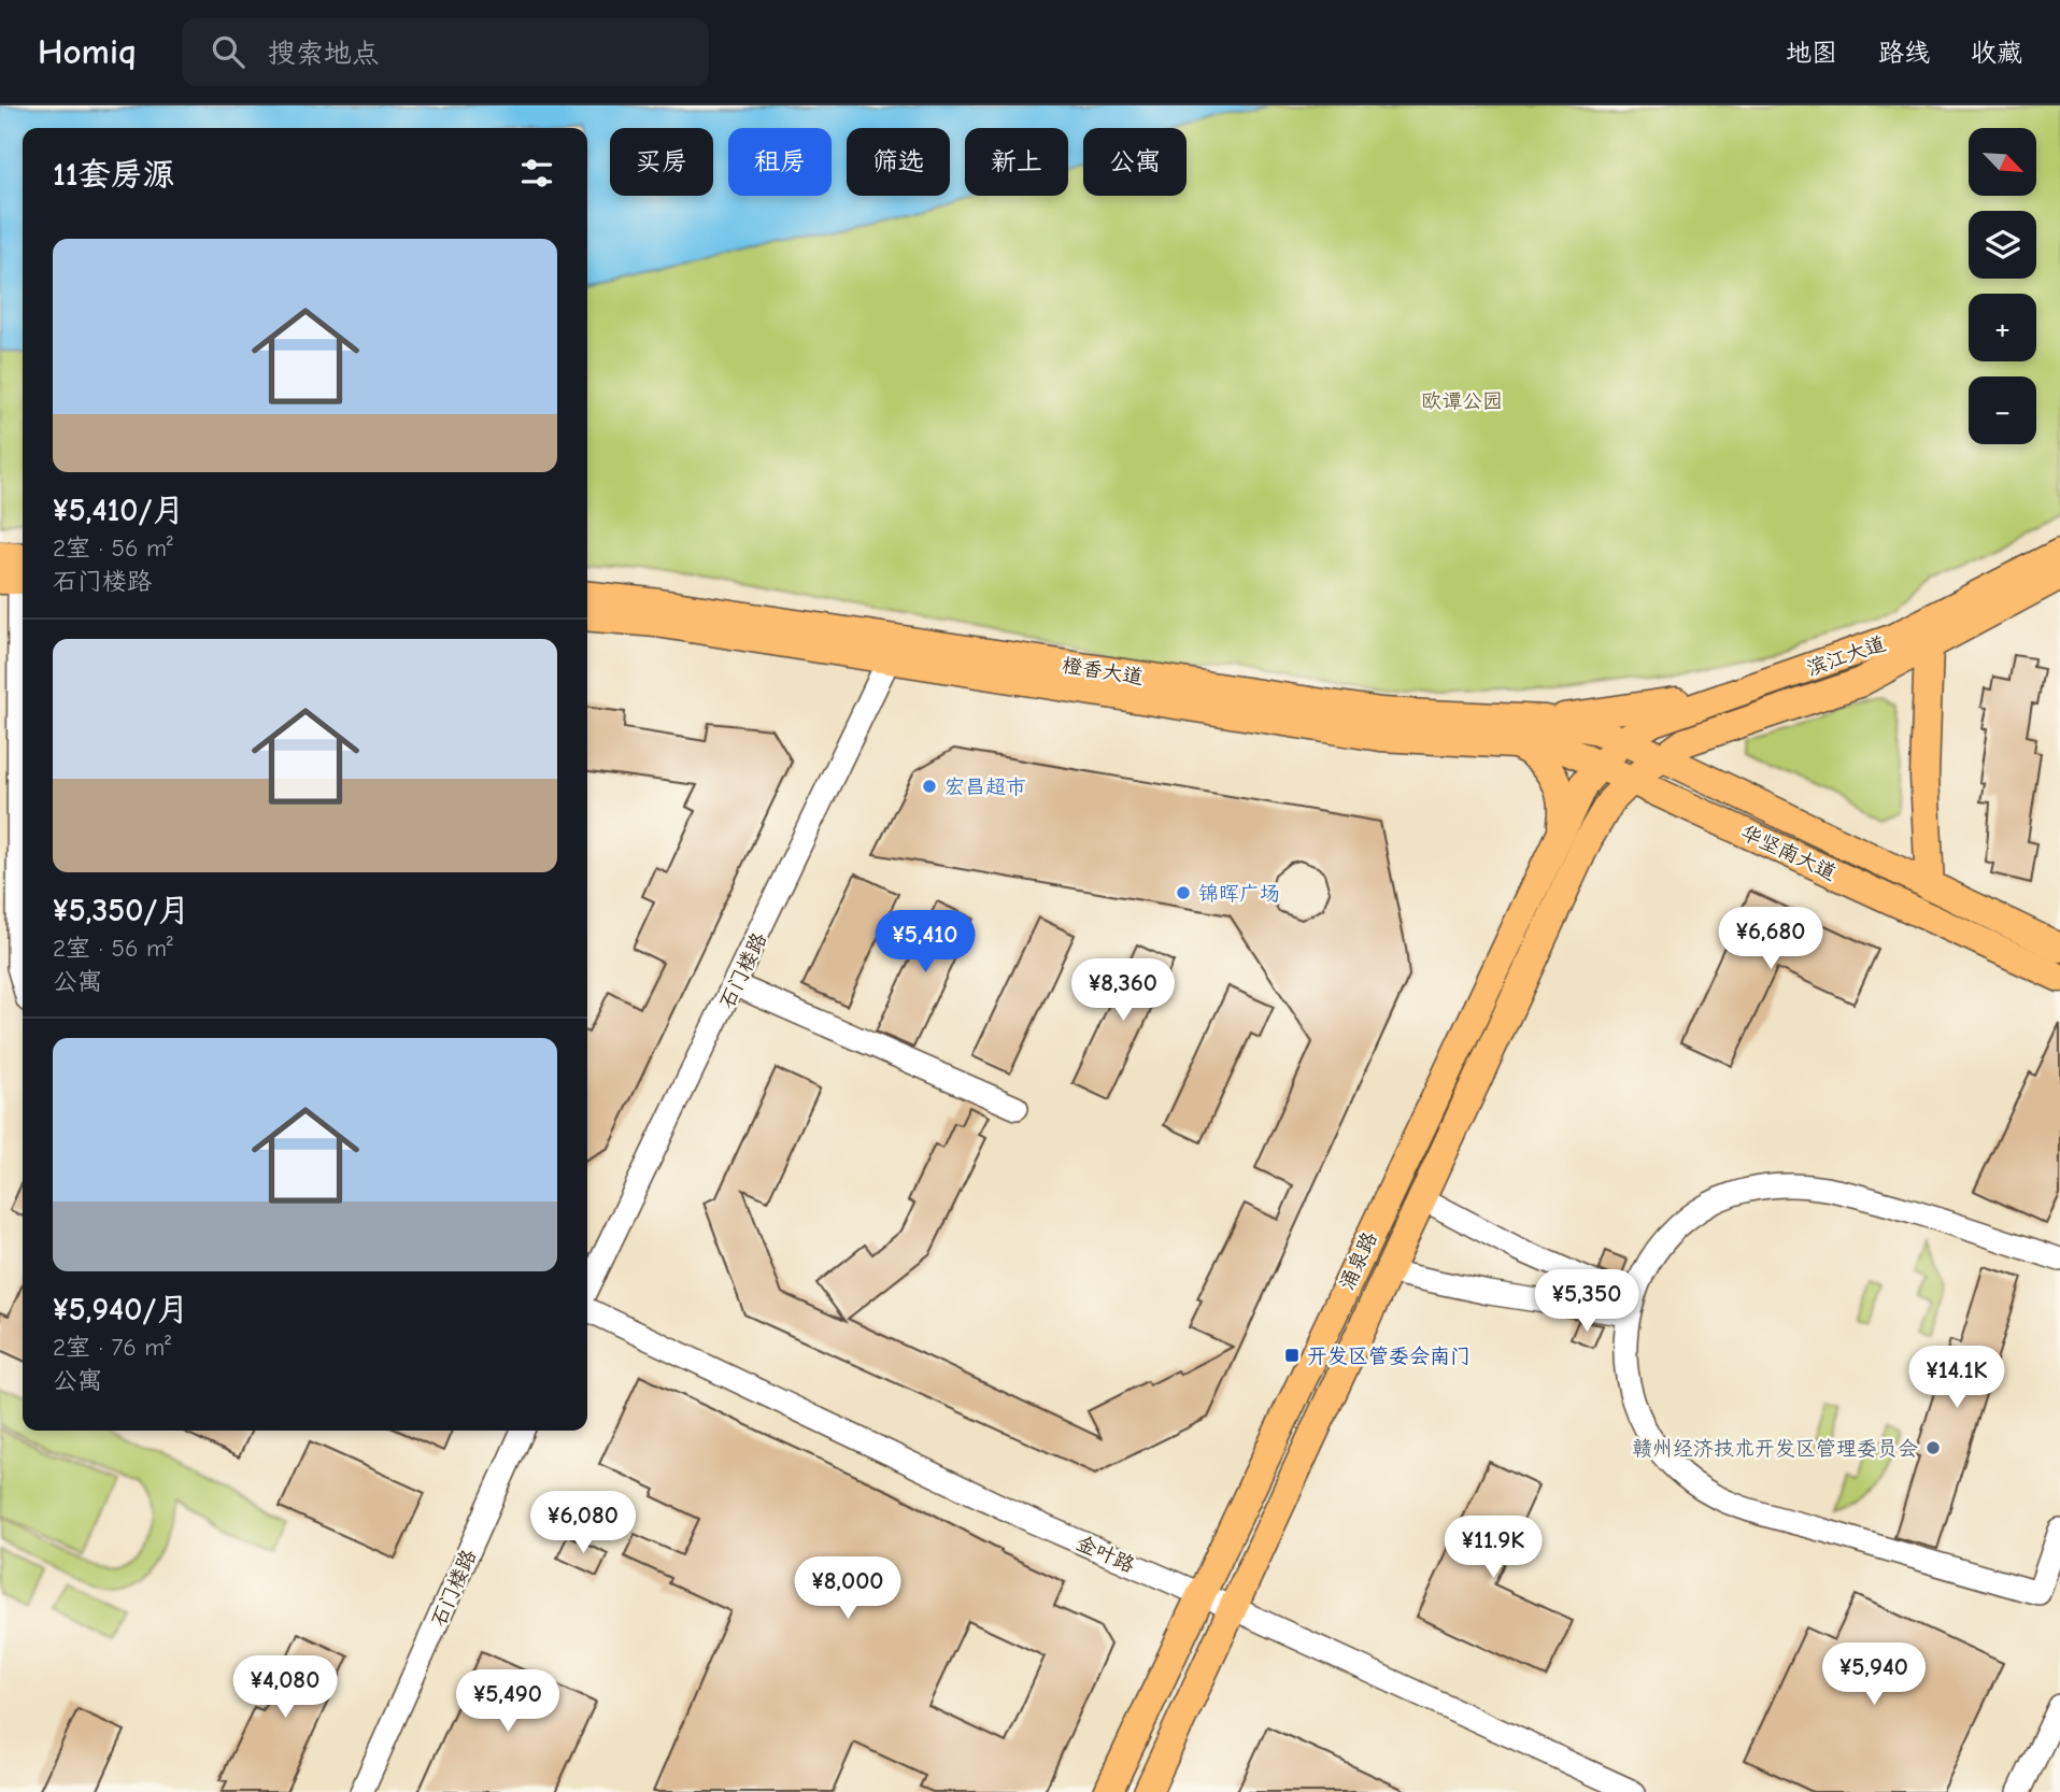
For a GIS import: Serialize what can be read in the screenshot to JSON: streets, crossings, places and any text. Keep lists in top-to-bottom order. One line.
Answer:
{"streets":{"main road":["滨江大道","橙香大道","华坚南大道","涌泉路"],"street":["石门楼路","金叶路"]},"crossings":[["滨江大道","橙香大道"],["滨江大道","华坚南大道"],["滨江大道","涌泉路"],["橙香大道","华坚南大道"],["橙香大道","石门楼路"],["橙香大道","涌泉路"],["华坚南大道","涌泉路"],["涌泉路","金叶路"]],"parks":["欧谭公园"],"places":{"other":["宏昌超市","锦晖广场","赣州经济技术开发区管理委员会"],"transit":["开发区管委会南门"]},"north":"bottom right","page":{"header":"Homiq","search":"搜索地点","nav":["地图","路线","收藏"],"map_buttons":["+","−"],"chip":["买房","租房","筛选","新上","公寓"],"heading":"11套房源","list":[{"name":"¥5,410/月","note":"2室 · 56 m² · 石门楼路"},{"name":"¥5,350/月","note":"2室 · 56 m² · 公寓"},{"name":"¥5,940/月","note":"2室 · 76 m² · 公寓"}],"price":["¥6,680","¥5,410","¥8,360","¥5,350","¥14.1K","¥6,080","¥11.9K","¥8,000","¥5,940","¥4,080","¥5,490"]}}
